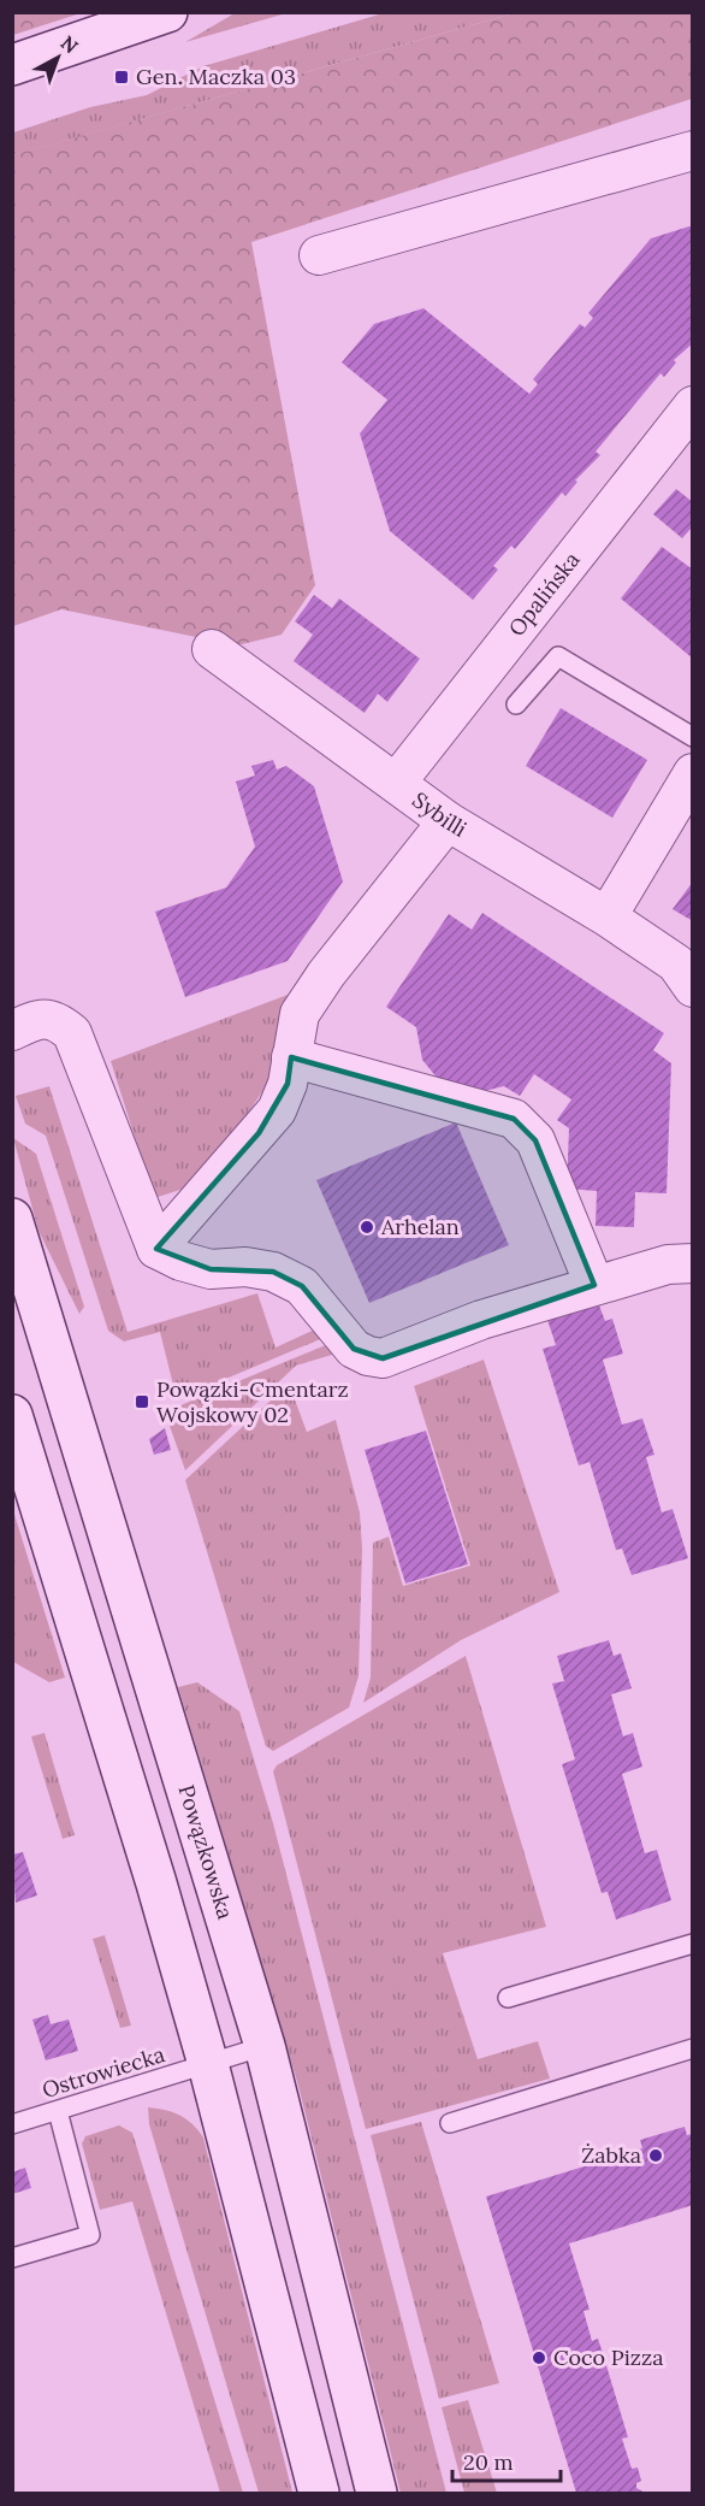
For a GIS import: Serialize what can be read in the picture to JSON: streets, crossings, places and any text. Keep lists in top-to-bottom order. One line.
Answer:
{"streets":{"main road":["Powązkowska"],"street":["Opalińska","Sybilli"],"lane":["Ostrowiecka"]},"crossings":[["Opalińska","Sybilli"],["Powązkowska","Ostrowiecka"]],"places":{"transit":["Gen. Maczka 03","Powązki-Cmentarz Wojskowy 02"],"other":["Arhelan","Żabka","Coco Pizza"]},"scale_bar":"20 m","north":"top right"}
